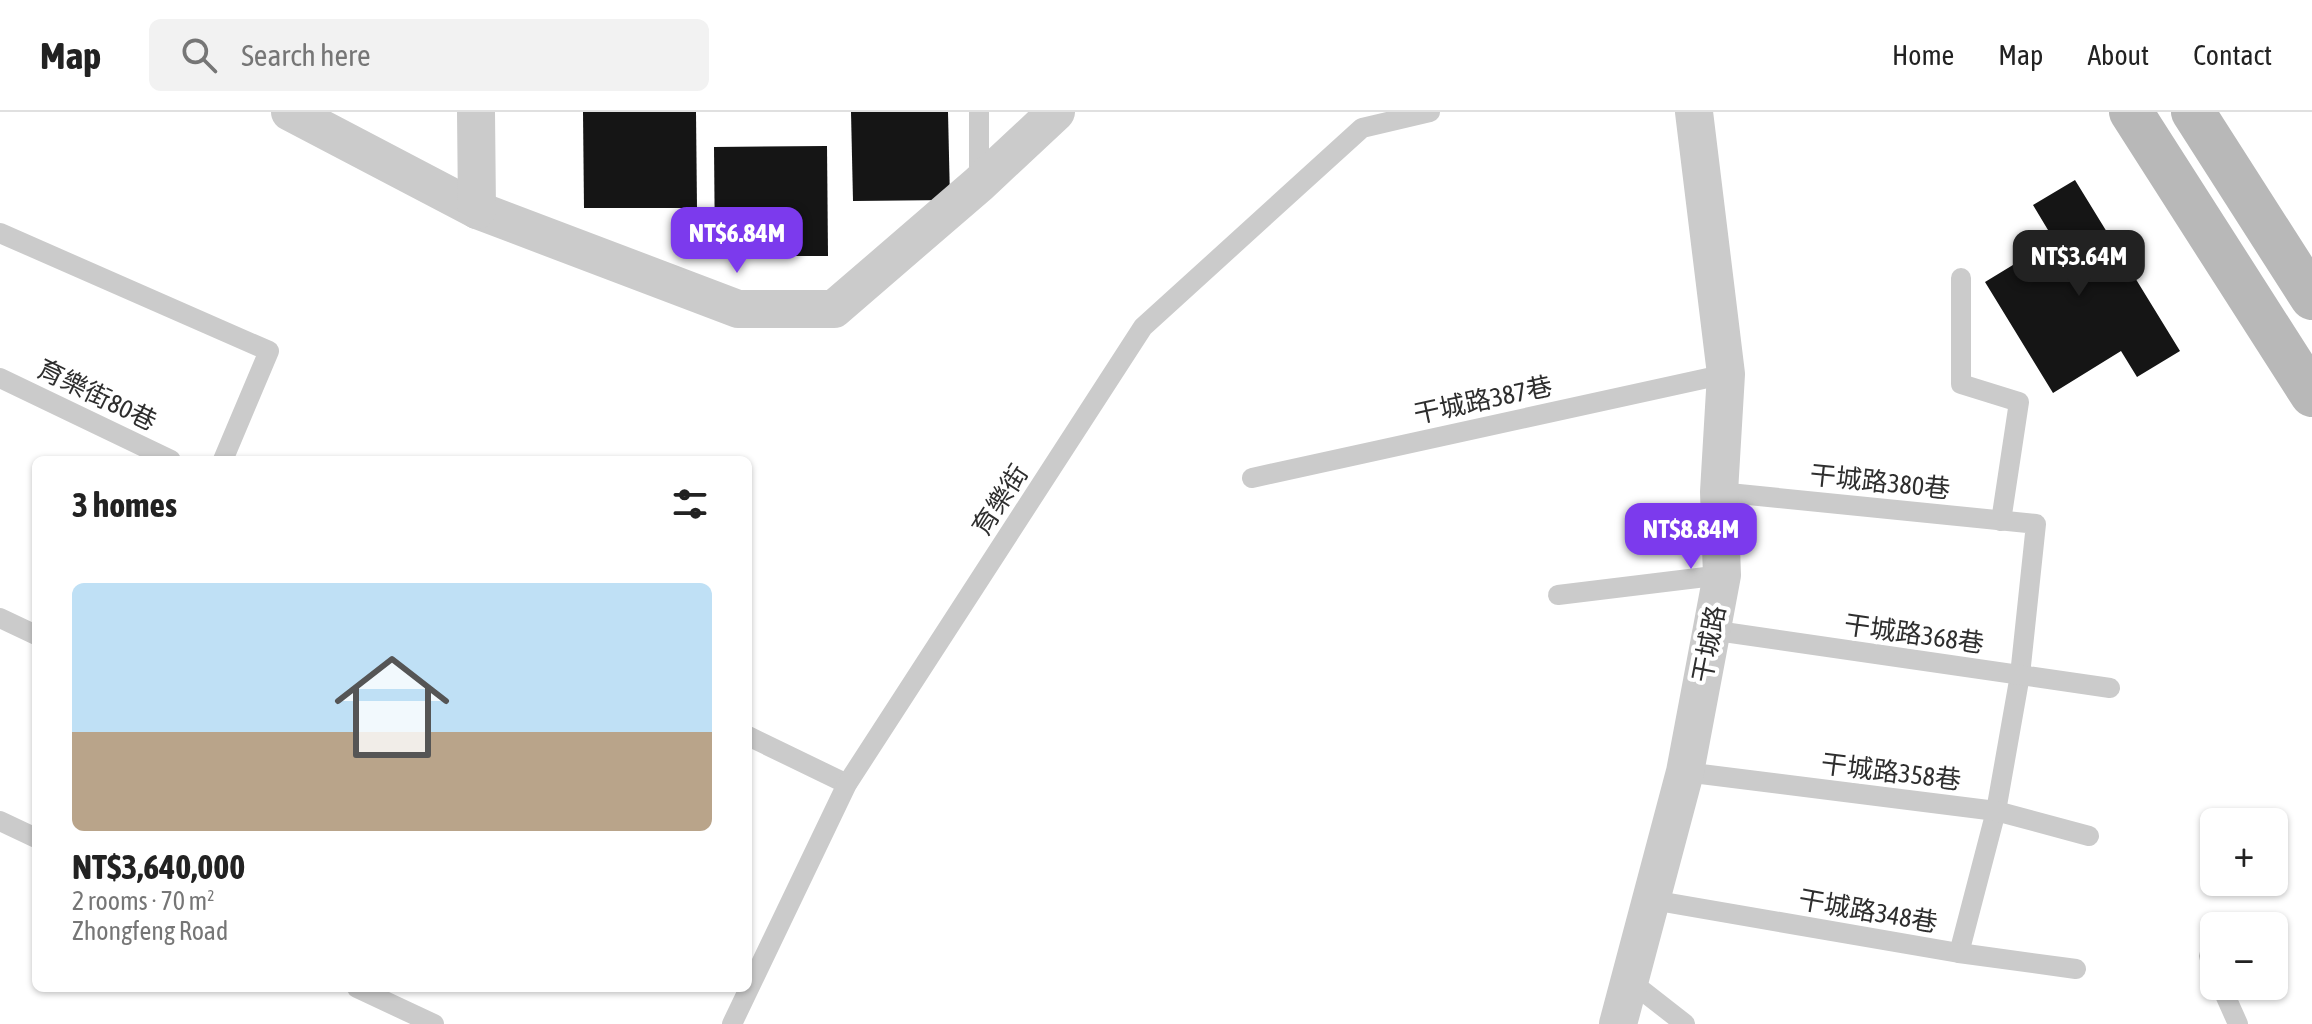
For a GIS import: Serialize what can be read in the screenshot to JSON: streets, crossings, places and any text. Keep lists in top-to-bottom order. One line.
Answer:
{"streets":{"street":["干城路"],"lane":["育樂街80巷","干城路387巷","干城路380巷","育樂街","干城路368巷","干城路358巷","干城路348巷"]},"crossings":[["干城路387巷","干城路"],["干城路380巷","干城路368巷"],["干城路380巷","干城路"],["干城路368巷","干城路"],["干城路","干城路358巷"],["干城路","干城路348巷"]],"page":{"header":"Map","search":"Search here","nav":["Home","Map","About","Contact"],"price":["NT$6.84M","NT$3.64M","NT$8.84M"],"heading":"3 homes","list":[{"name":"NT$3,640,000","note":"2 rooms · 70 m² · Zhongfeng Road"}],"map_buttons":["+","−"]}}
